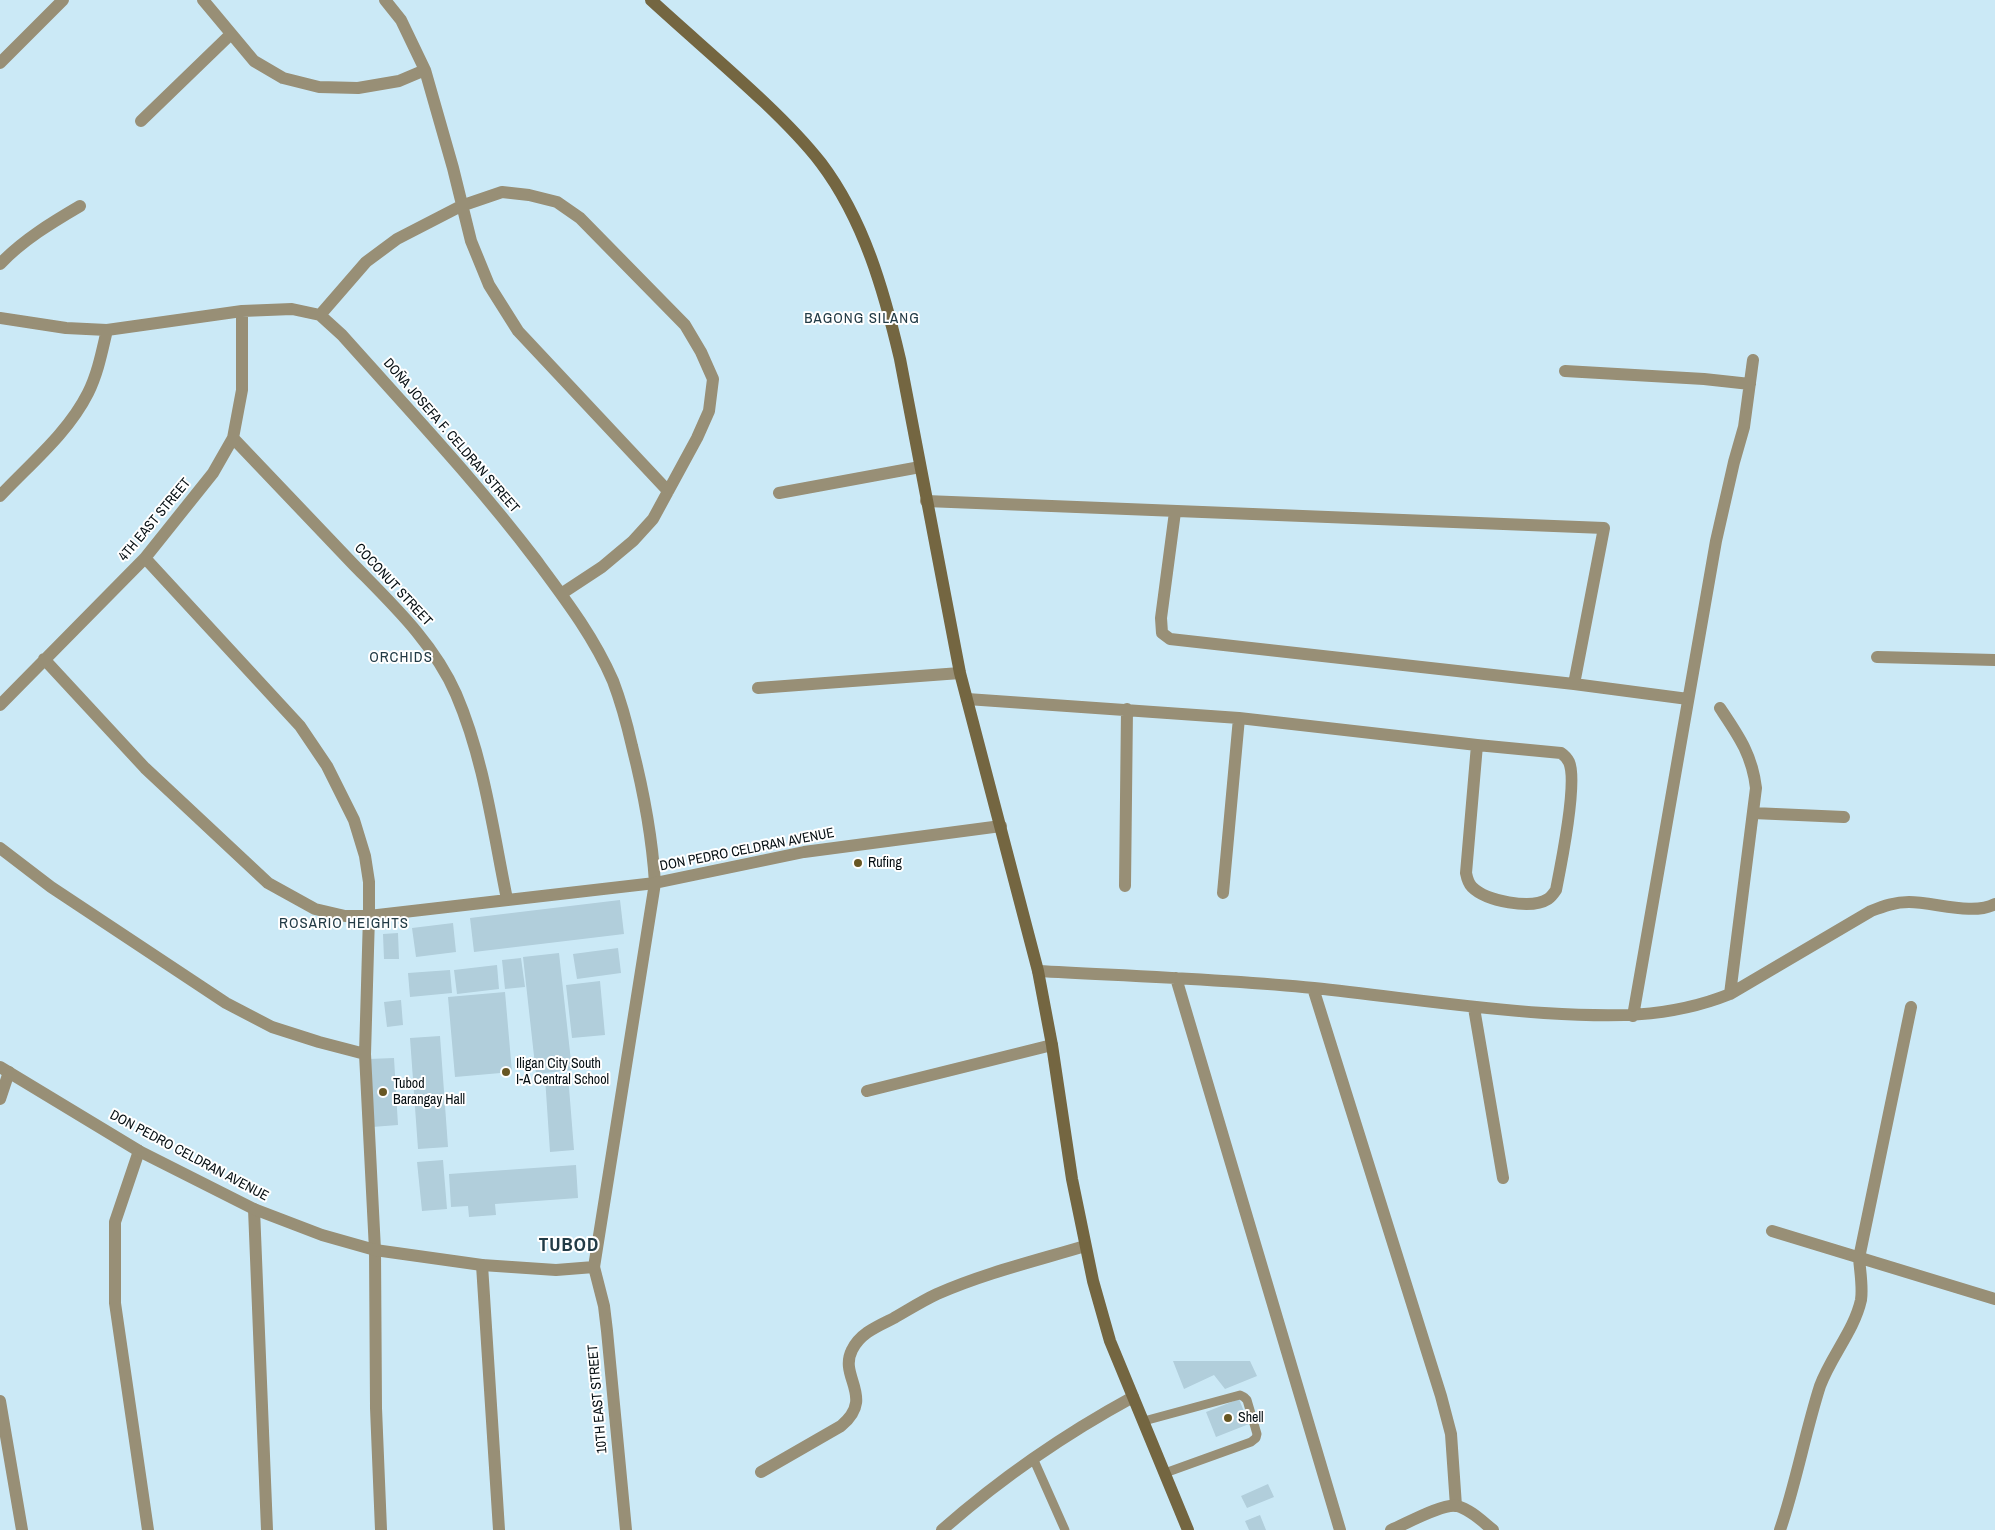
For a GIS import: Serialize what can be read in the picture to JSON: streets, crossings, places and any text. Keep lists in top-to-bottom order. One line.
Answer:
{"streets":{"street":["DOÑA JOSEFA F. CELDRAN STREET","4TH EAST STREET","COCONUT STREET","DON PEDRO CELDRAN AVENUE","10TH EAST STREET"]},"crossings":[["DOÑA JOSEFA F. CELDRAN STREET","DON PEDRO CELDRAN AVENUE"],["4TH EAST STREET","COCONUT STREET"],["DON PEDRO CELDRAN AVENUE","10TH EAST STREET"]],"districts":["BAGONG SILANG","ORCHIDS","ROSARIO HEIGHTS","TUBOD"],"places":["Rufing","Iligan City South I-A Central School","Tubod Barangay Hall","Shell"]}
